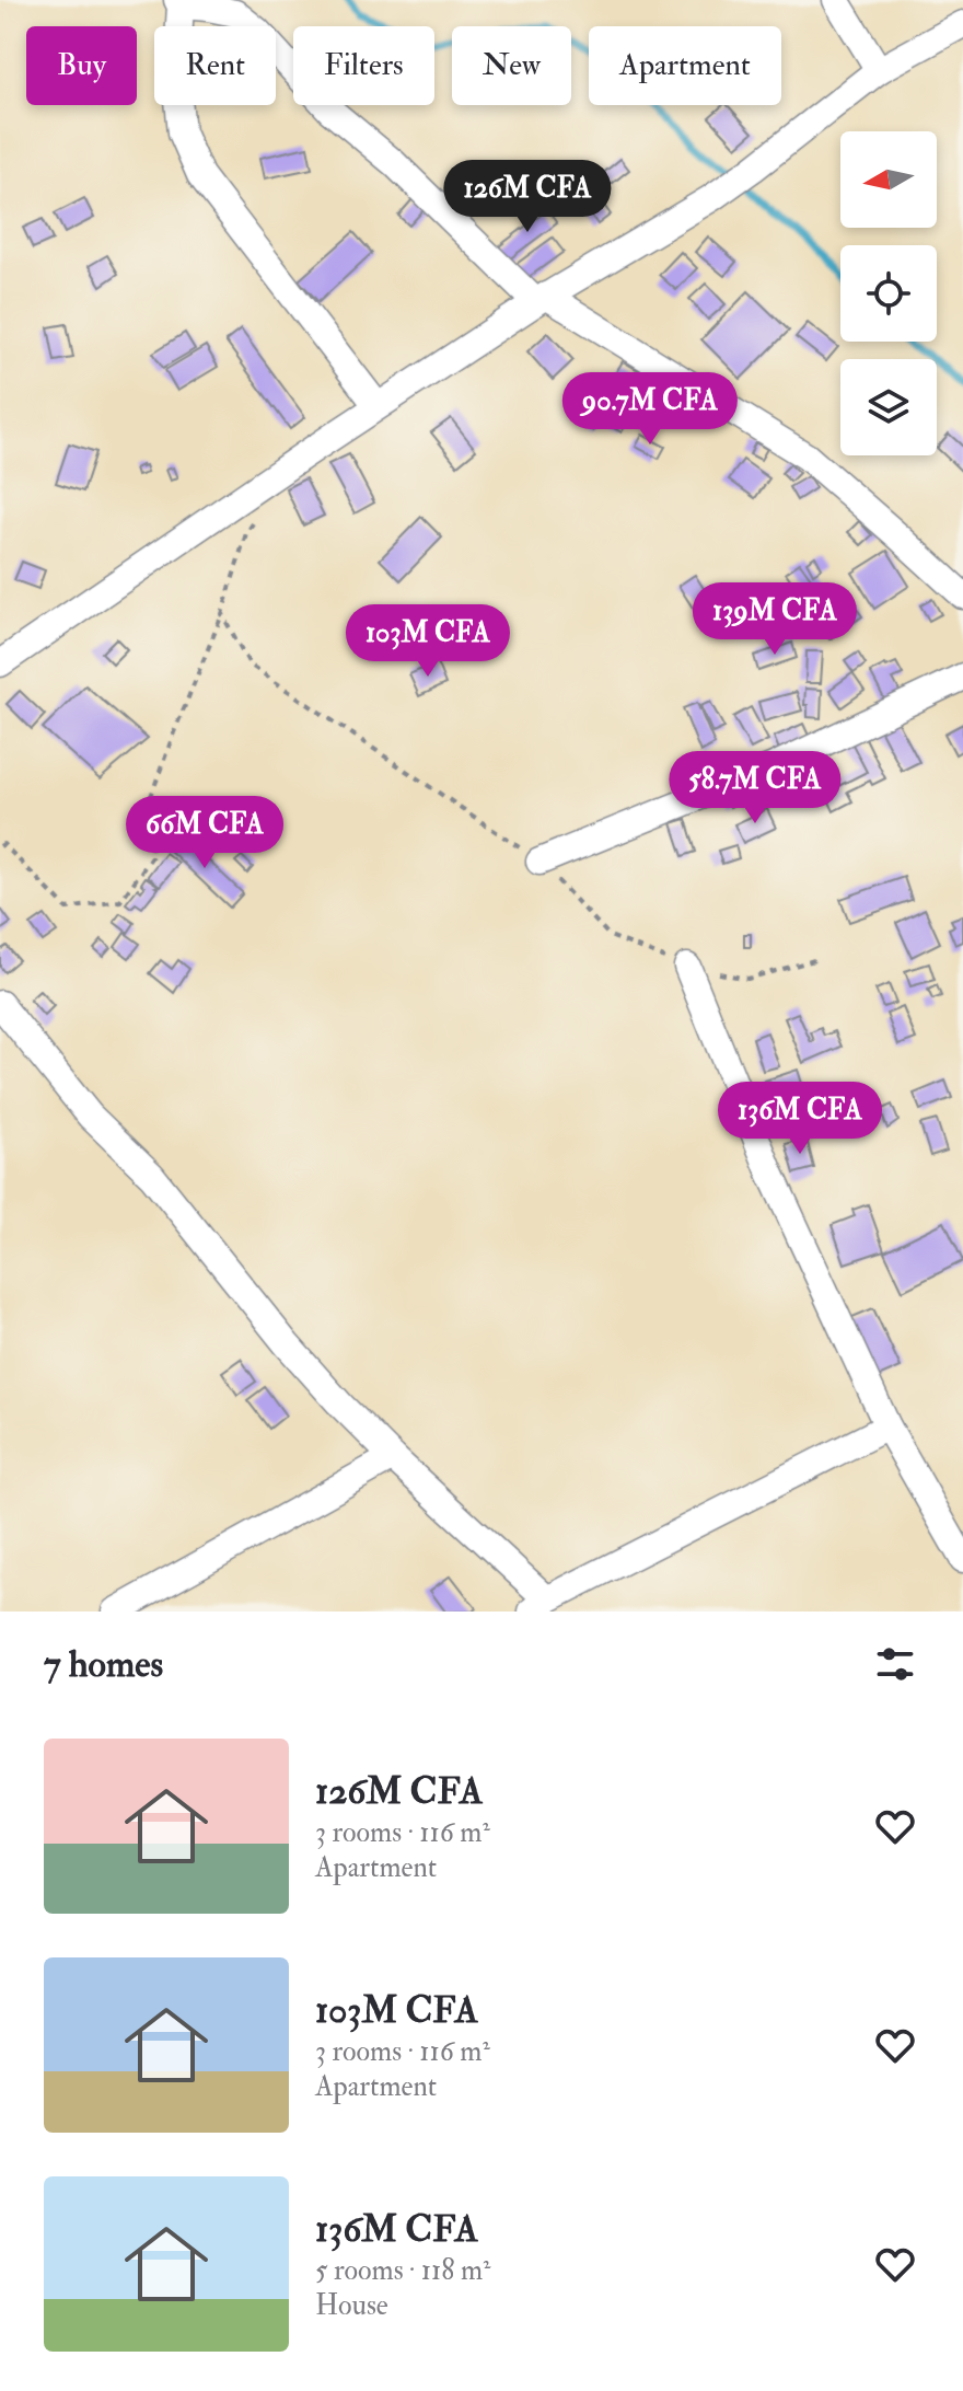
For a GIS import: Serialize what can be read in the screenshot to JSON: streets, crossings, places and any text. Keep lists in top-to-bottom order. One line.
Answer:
{"north":"left","page":{"chip":["Buy","Rent","Filters","New","Apartment"],"price":["126M CFA","90.7M CFA","139M CFA","103M CFA","58.7M CFA","66M CFA","136M CFA"],"heading":"7 homes","list":[{"name":"126M CFA","note":"3 rooms · 116 m² · Apartment"},{"name":"103M CFA","note":"3 rooms · 116 m² · Apartment"},{"name":"136M CFA","note":"5 rooms · 118 m² · House"}]}}
